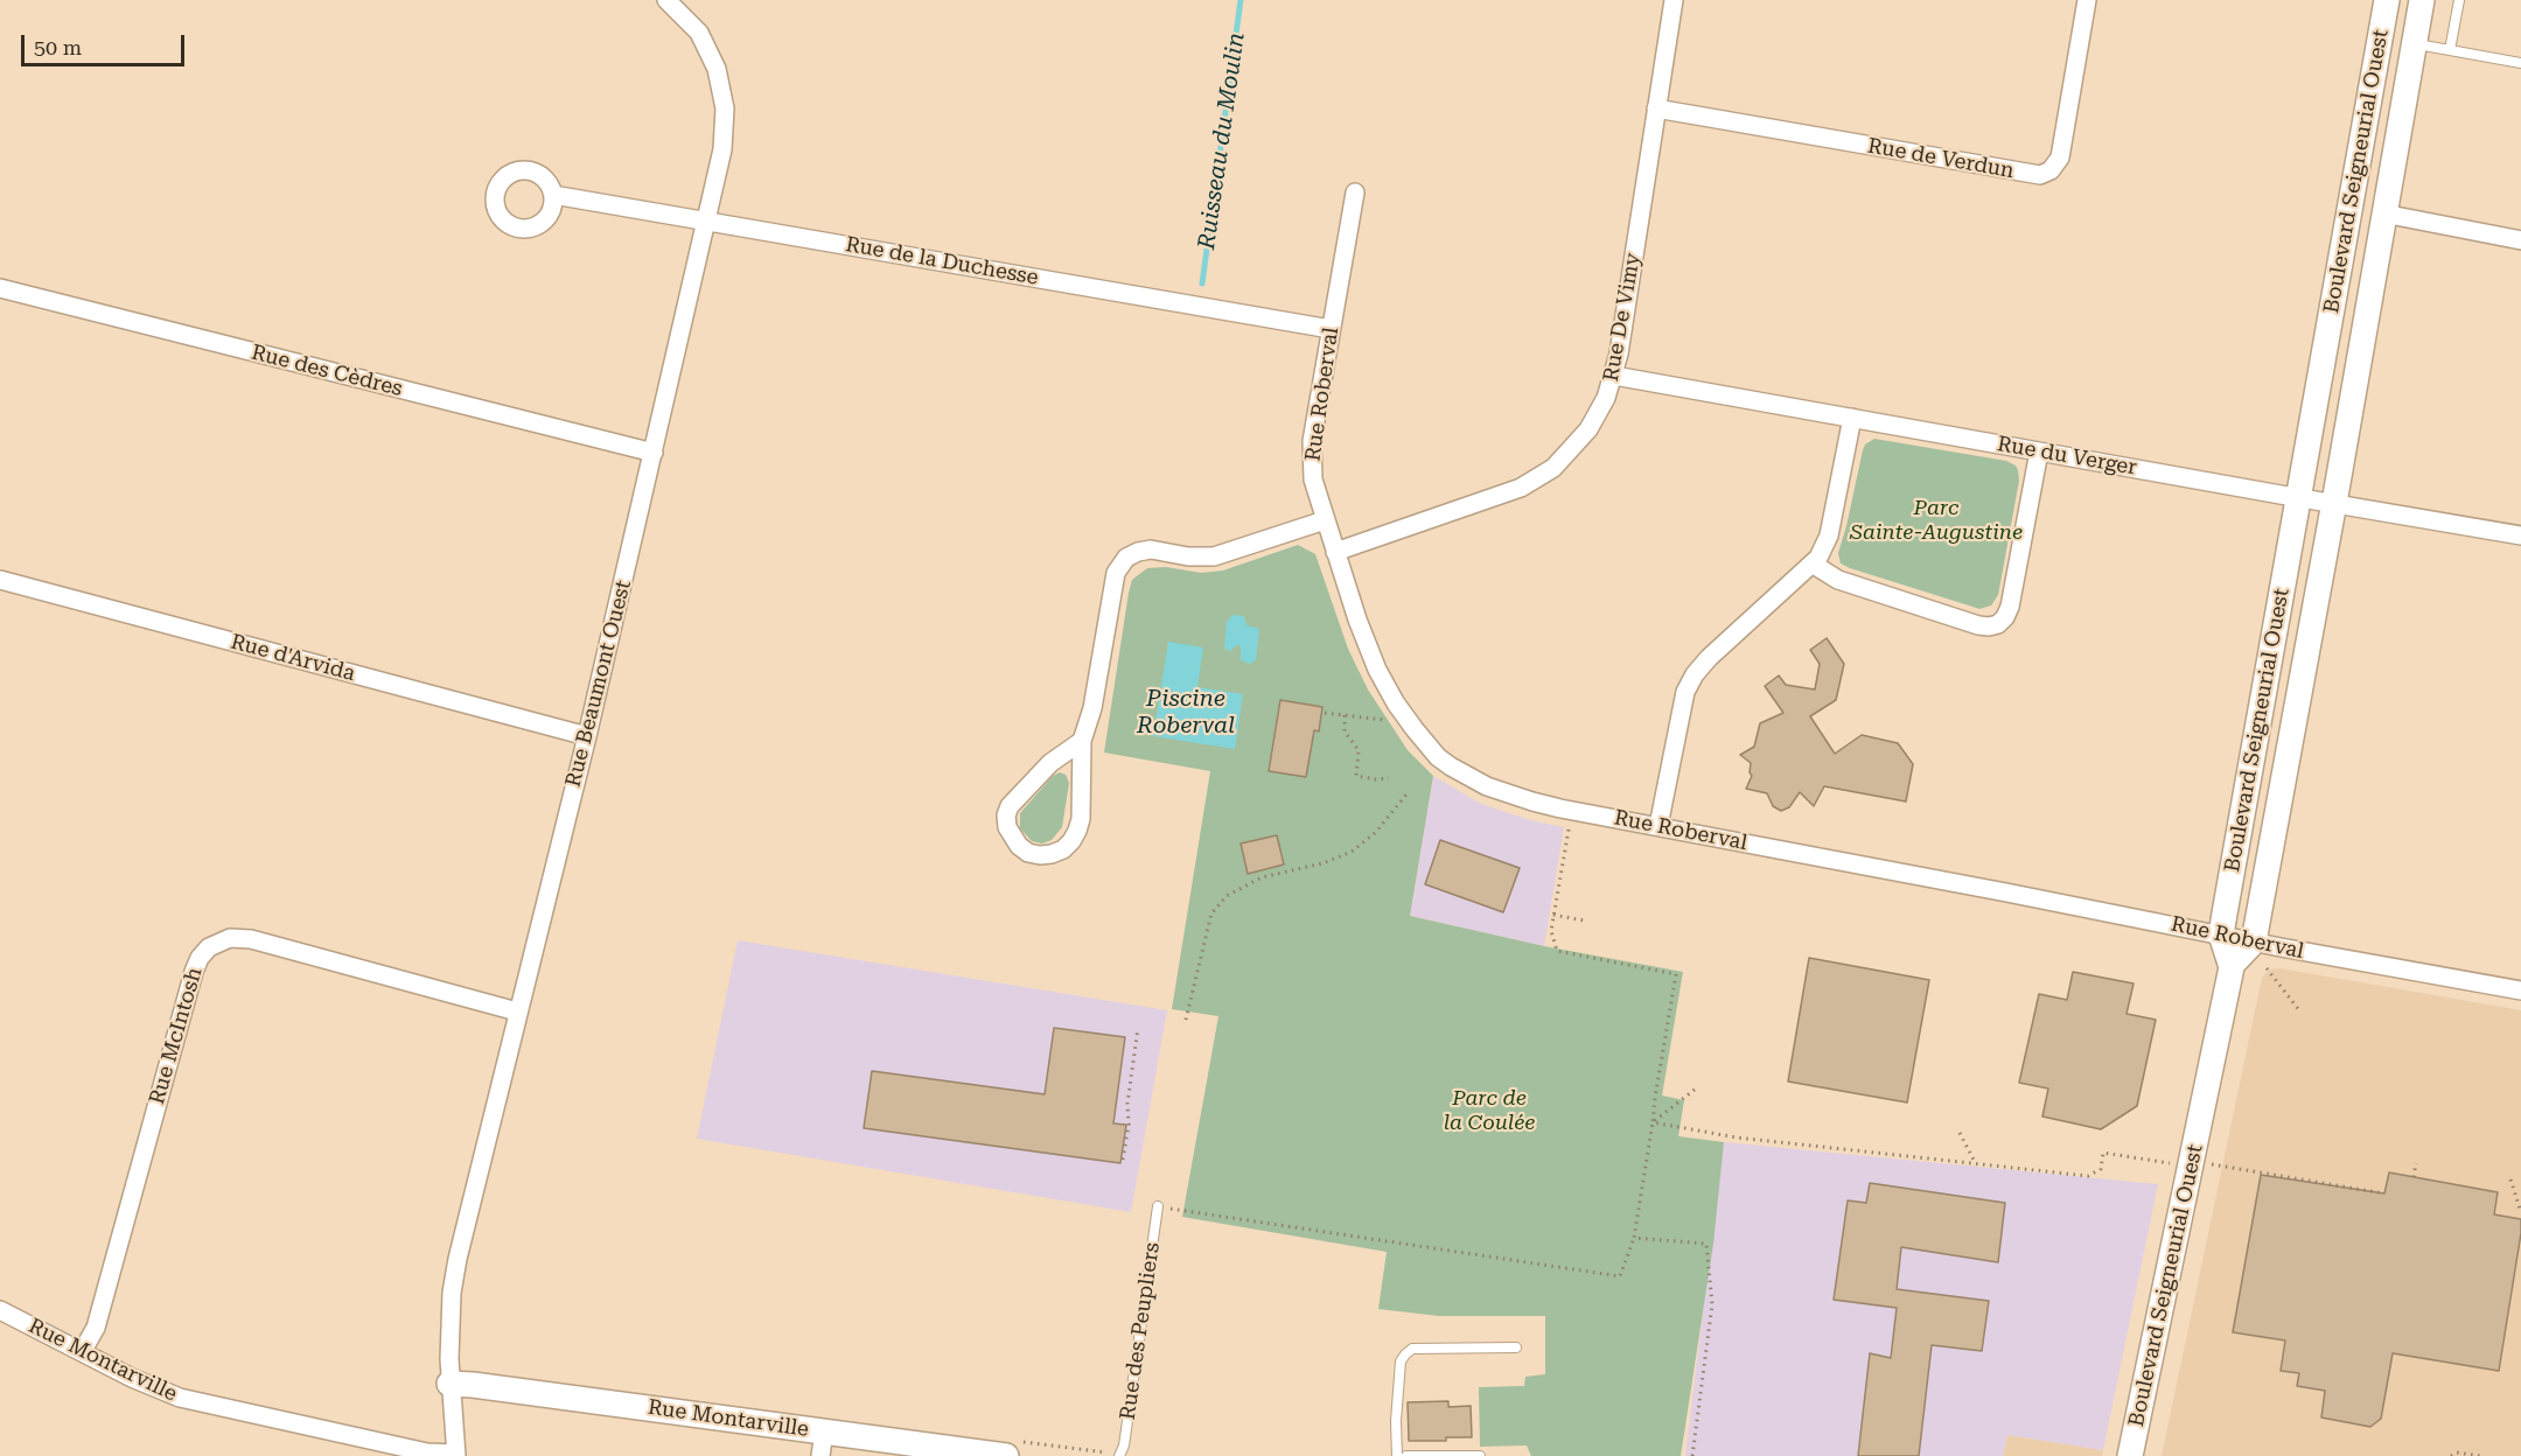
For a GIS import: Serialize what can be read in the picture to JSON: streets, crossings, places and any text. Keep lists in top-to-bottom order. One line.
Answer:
{"streets":{"street":["Rue de Verdun","Boulevard Seigneurial Ouest","Rue de la Duchesse","Rue De Vimy","Rue des Cèdres","Rue Roberval","Rue du Verger","Rue d'Arvida","Rue Beaumont Ouest","Rue McIntosh","Rue Montarville"],"lane":["Rue des Peupliers"]},"crossings":[["Rue de Verdun","Rue De Vimy"],["Boulevard Seigneurial Ouest","Rue Roberval"],["Boulevard Seigneurial Ouest","Rue du Verger"],["Rue de la Duchesse","Rue Roberval"],["Rue de la Duchesse","Rue Beaumont Ouest"],["Rue De Vimy","Rue Roberval"],["Rue De Vimy","Rue du Verger"],["Rue des Cèdres","Rue Beaumont Ouest"],["Rue d'Arvida","Rue Beaumont Ouest"],["Rue Beaumont Ouest","Rue McIntosh"],["Rue Beaumont Ouest","Rue Montarville"],["Rue McIntosh","Rue Montarville"]],"water":["Ruisseau du Moulin","Piscine Roberval"],"parks":["Parc Sainte-Augustine","Parc de la Coulée"],"scale_bar":"50 m"}
